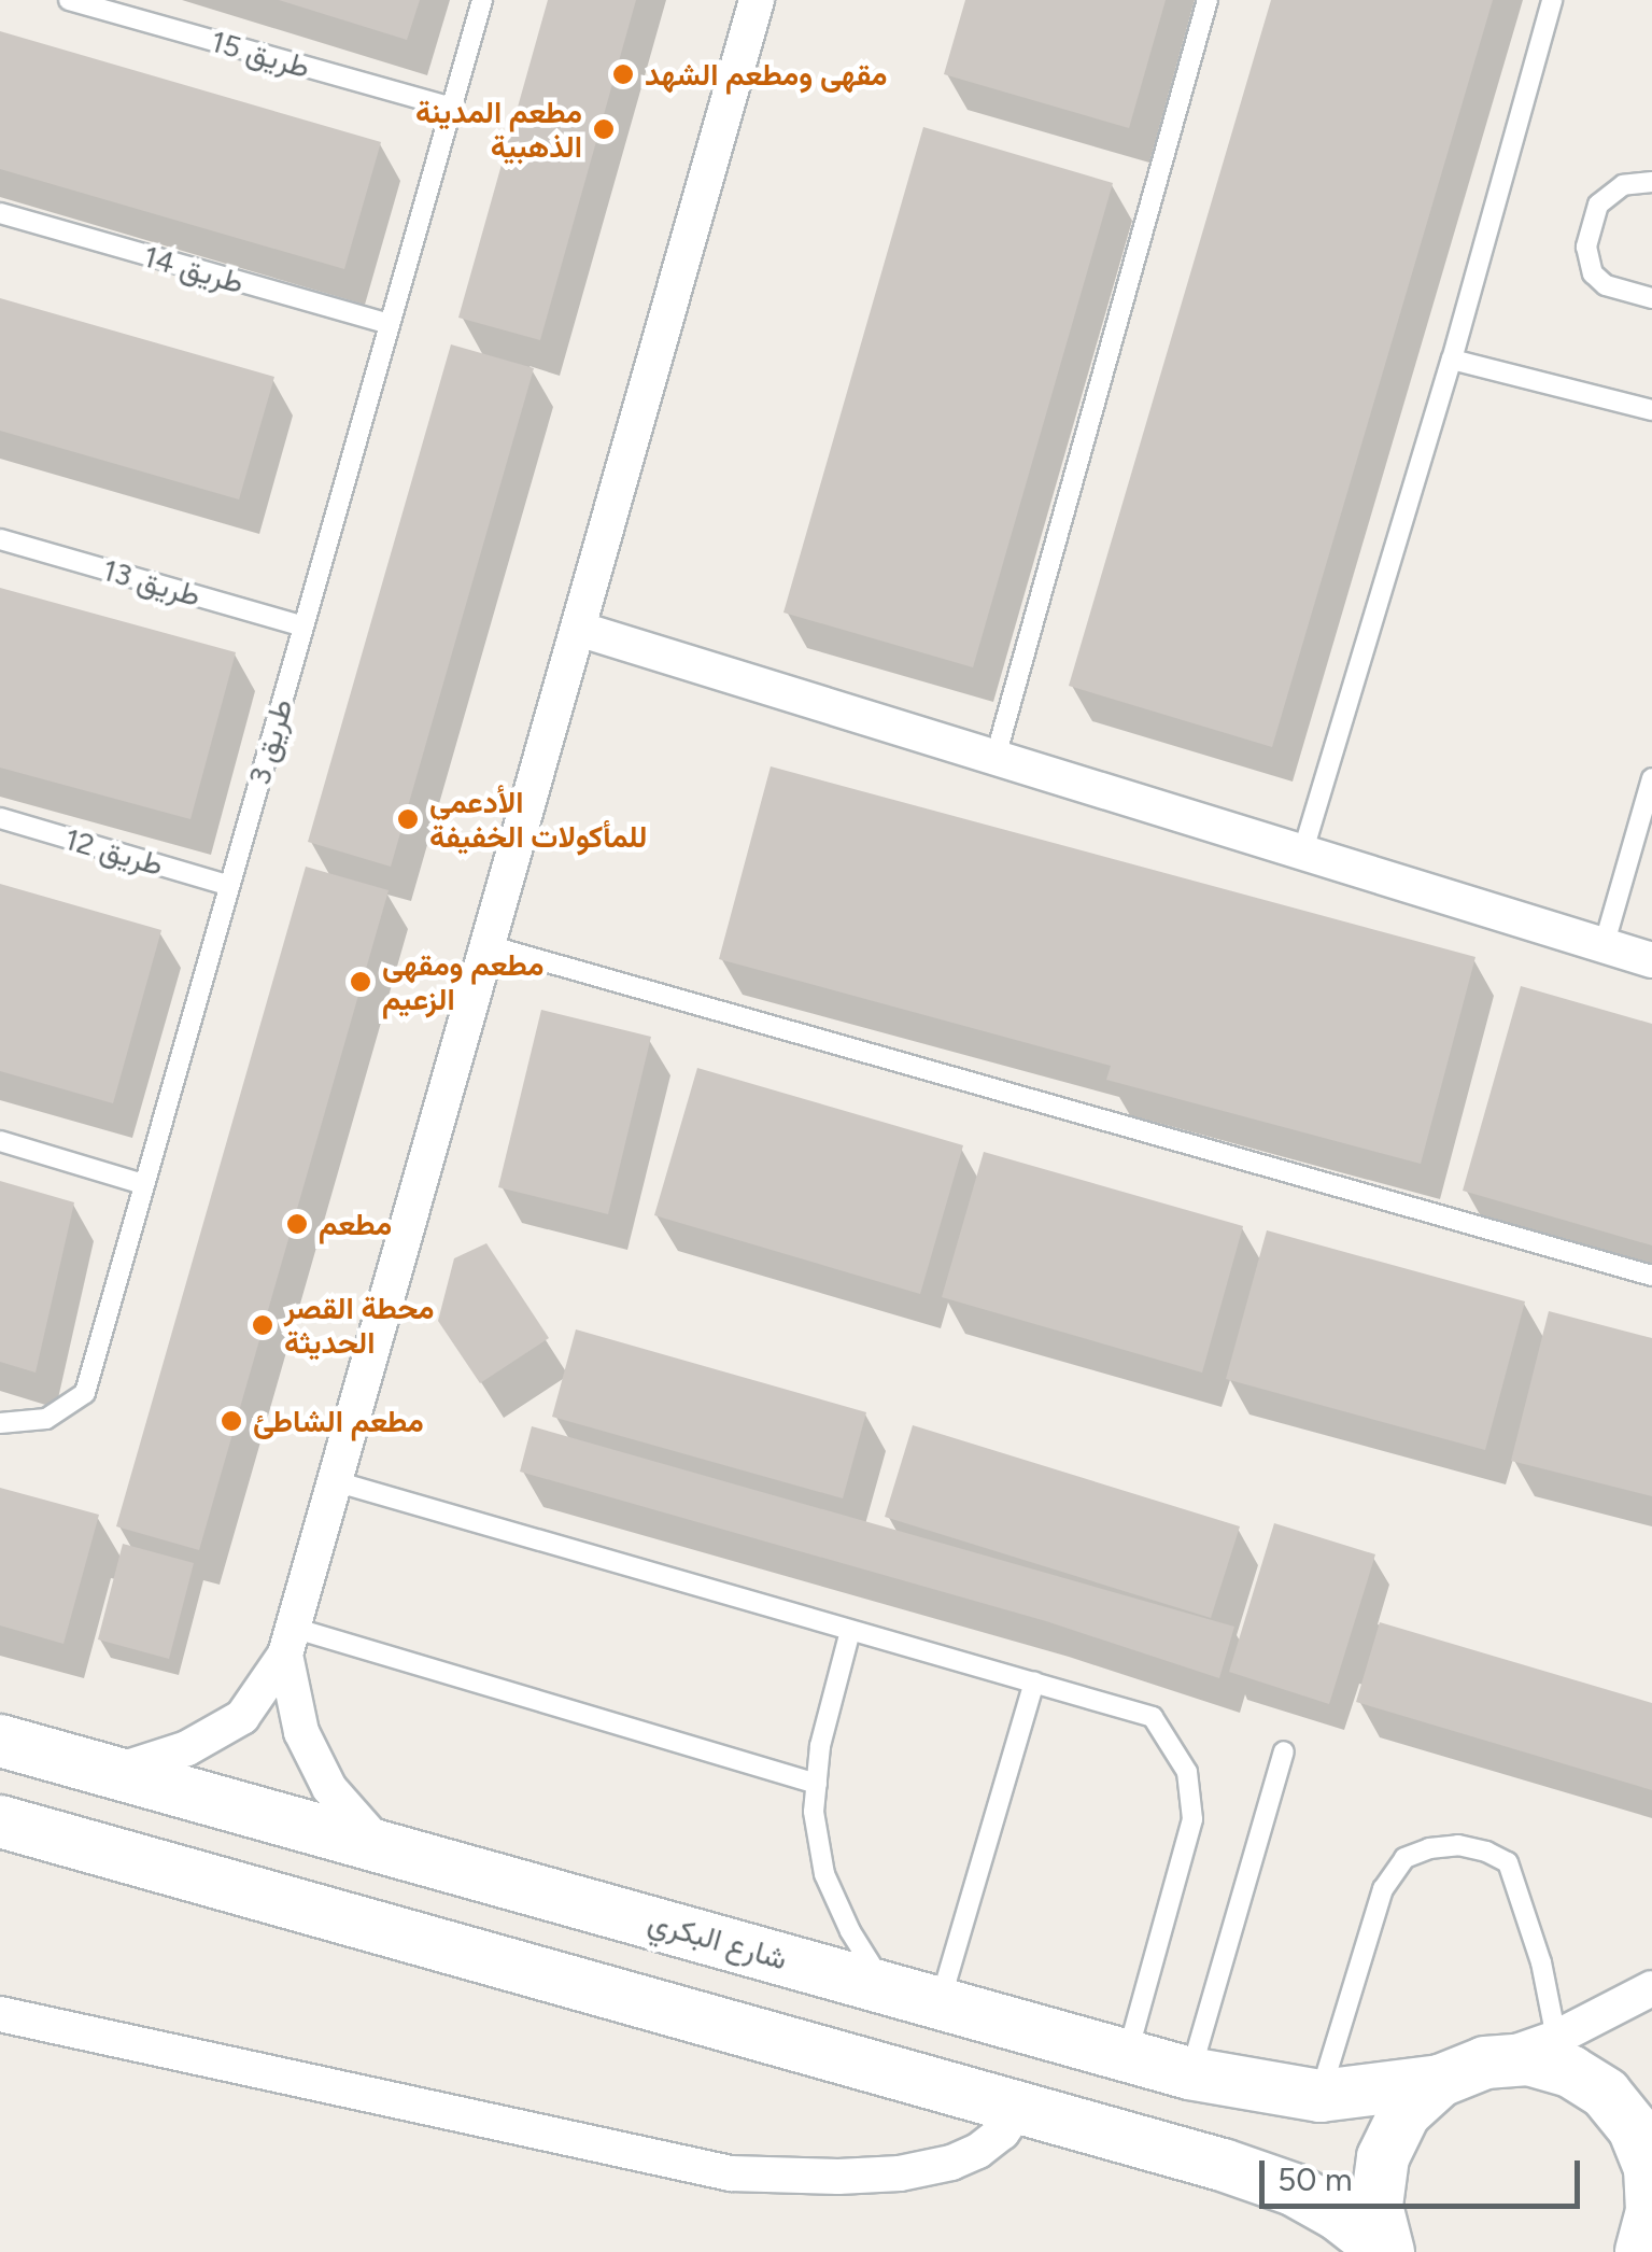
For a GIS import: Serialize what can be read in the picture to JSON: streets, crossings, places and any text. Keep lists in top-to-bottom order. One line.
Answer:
{"streets":{"main road":["شارع البكري"],"lane":["طريق 15","طريق 14","طريق 13","طريق 3","طريق 12"]},"crossings":[["طريق 15","طريق 3"],["طريق 14","طريق 3"],["طريق 13","طريق 3"],["طريق 3","طريق 12"]],"places":["مقهى ومطعم الشهد","مطعم المدينة الذهبية","الأدعمي للمأكولات الخفيفة","مطعم ومقهى الزعيم","مطعم","محطة القصر الحديثة","مطعم الشاطئ"],"scale_bar":"50 m"}
